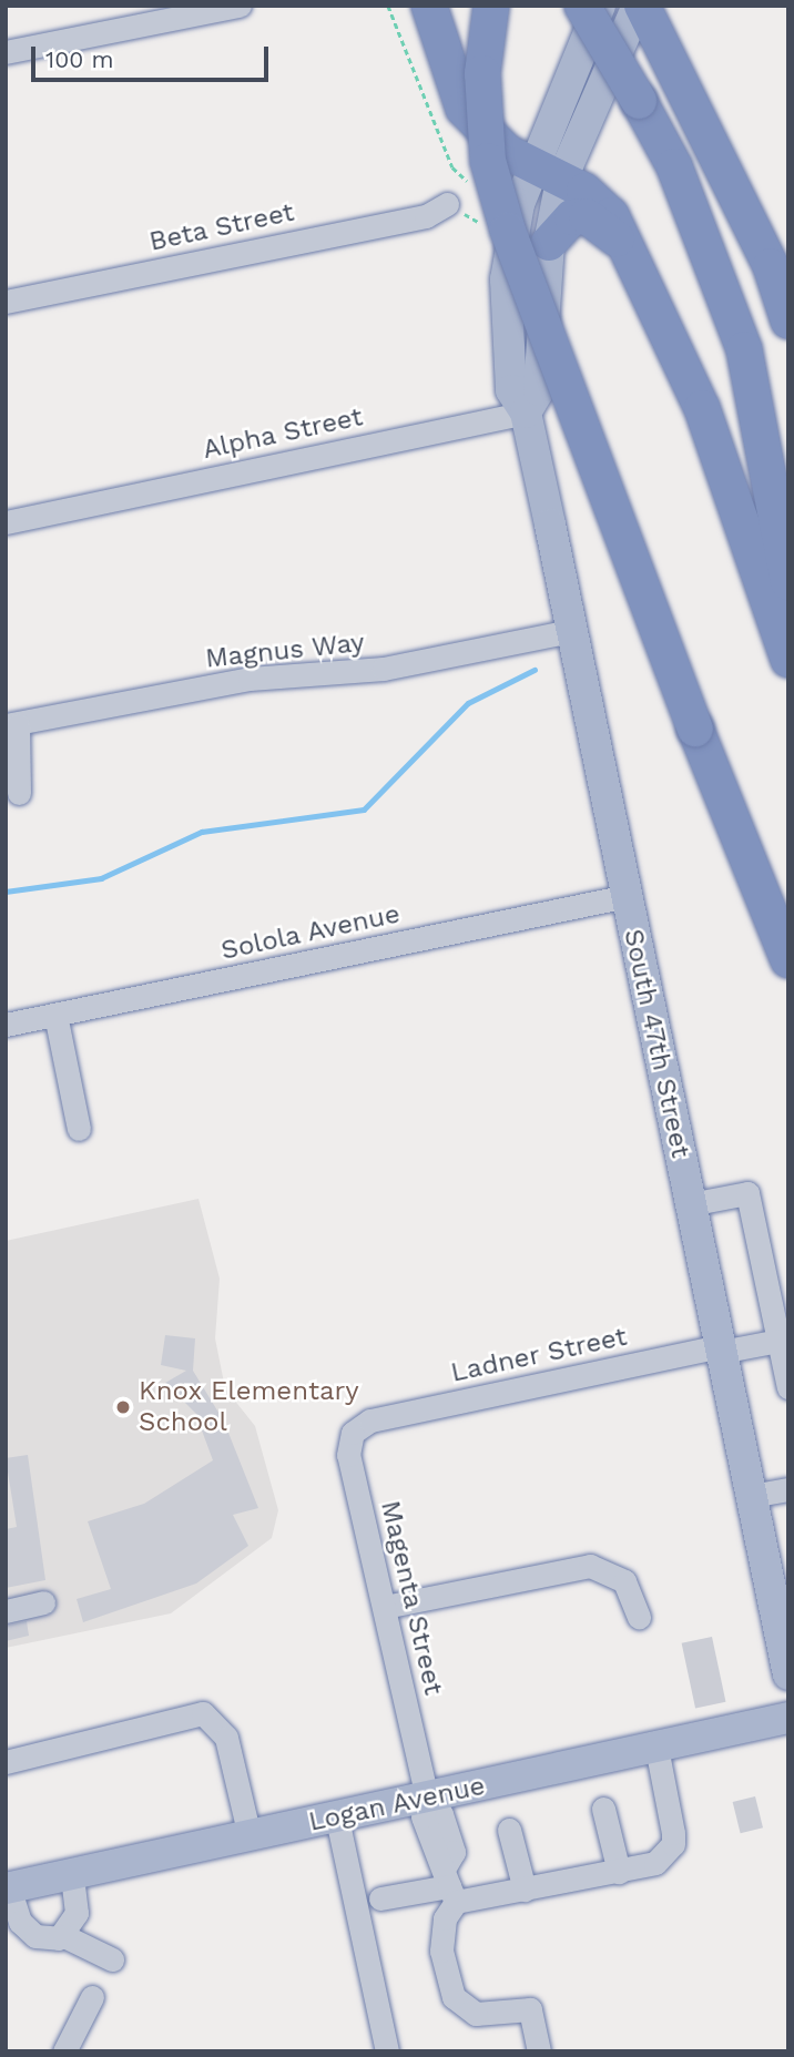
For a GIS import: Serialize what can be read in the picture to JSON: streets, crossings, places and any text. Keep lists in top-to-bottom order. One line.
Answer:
{"streets":{"main road":["South 47th Street","Logan Avenue"],"street":["Beta Street","Alpha Street","Magnus Way","Solola Avenue","Ladner Street","Magenta Street"]},"crossings":[["Alpha Street","South 47th Street"],["Magnus Way","South 47th Street"],["Solola Avenue","South 47th Street"],["South 47th Street","Ladner Street"],["Ladner Street","Magenta Street"],["Magenta Street","Logan Avenue"]],"places":["Knox Elementary School"],"scale_bar":"100 m"}
